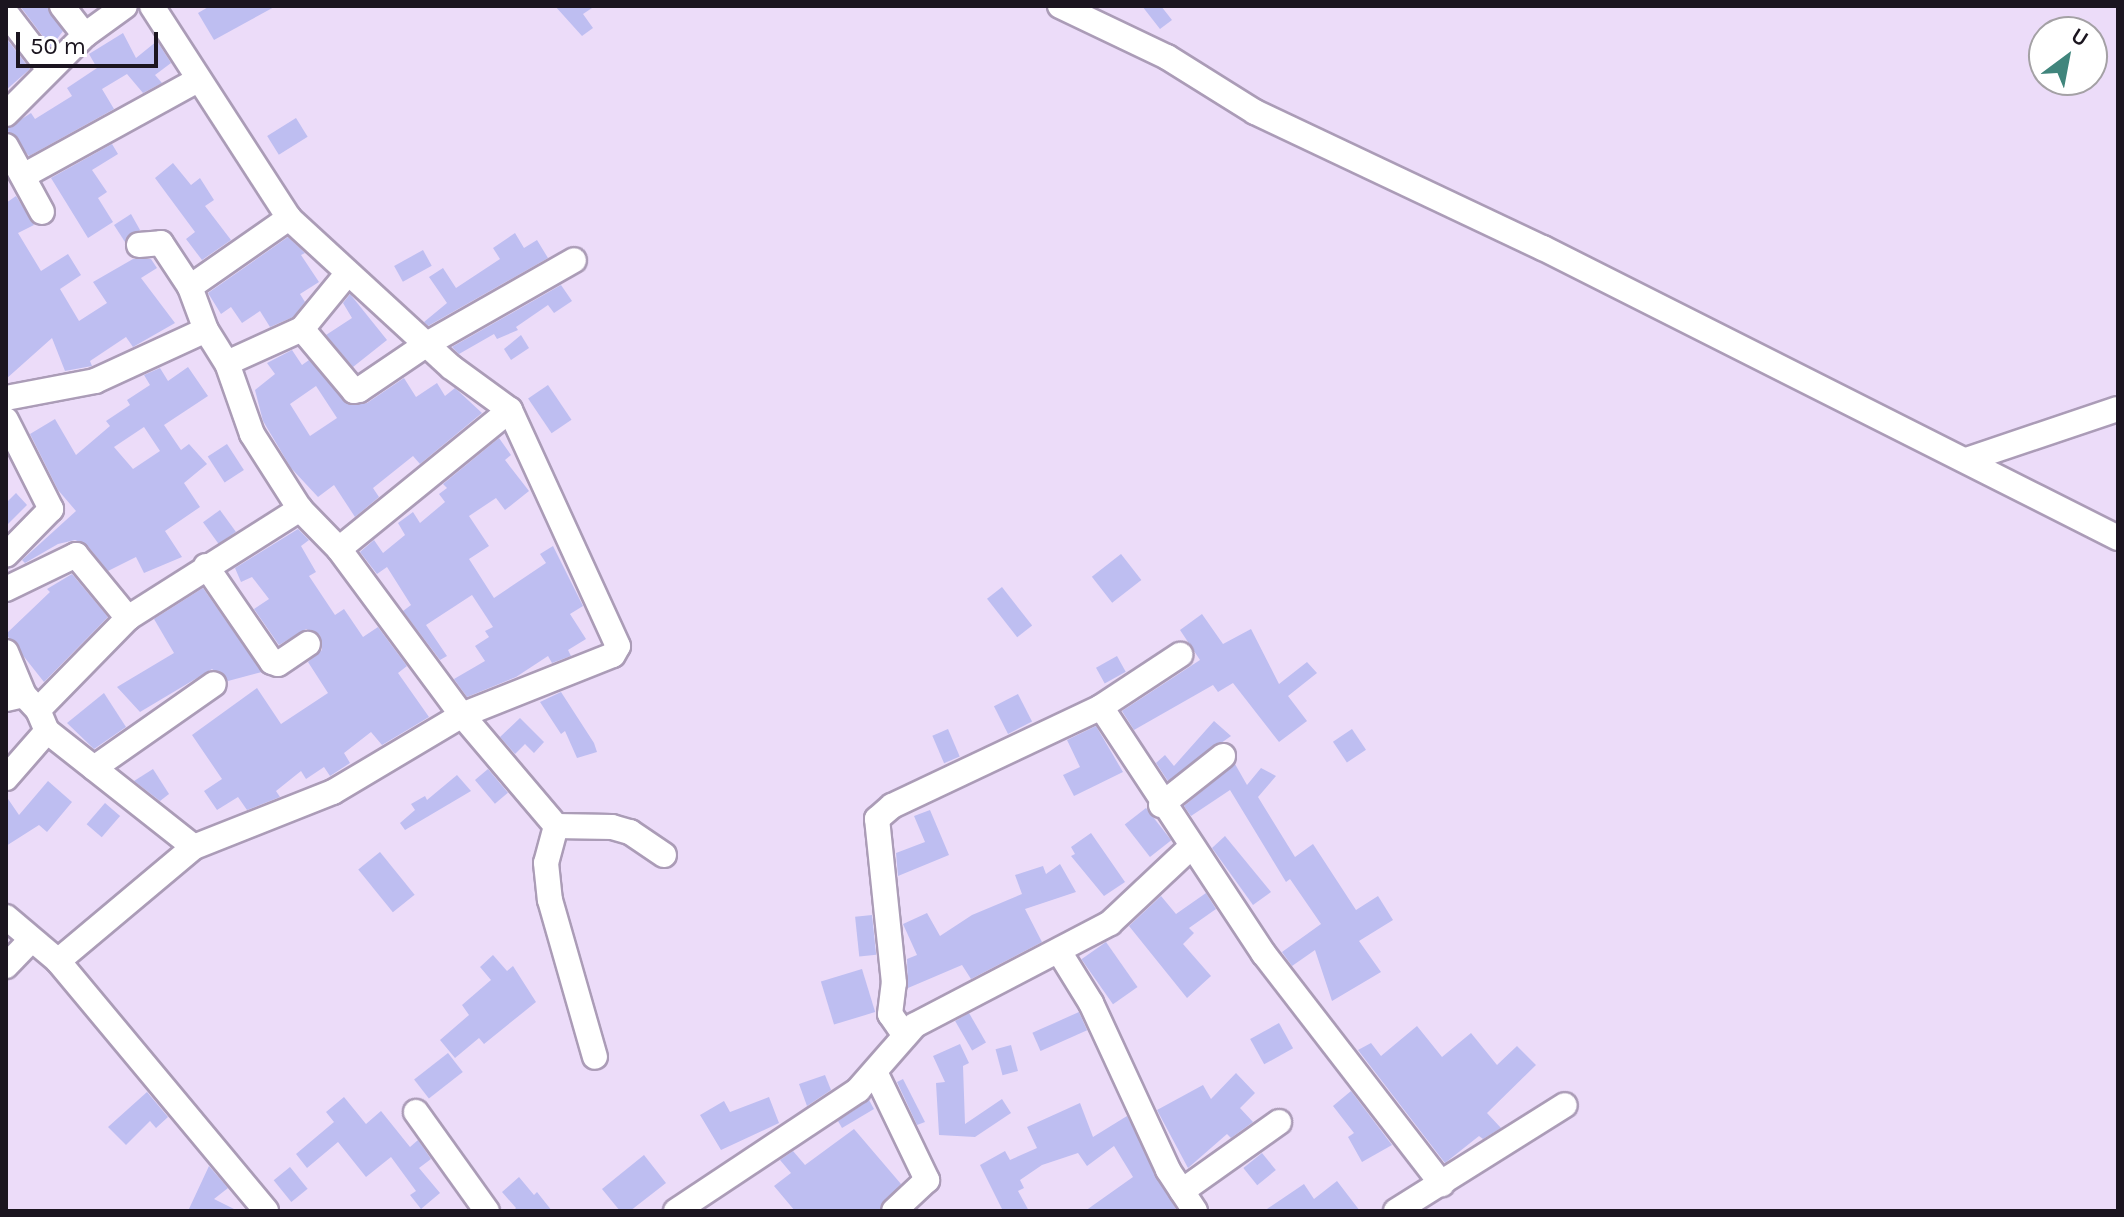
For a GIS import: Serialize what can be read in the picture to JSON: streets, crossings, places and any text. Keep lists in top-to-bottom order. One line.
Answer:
{"scale_bar":"50 m","north":"top right"}
